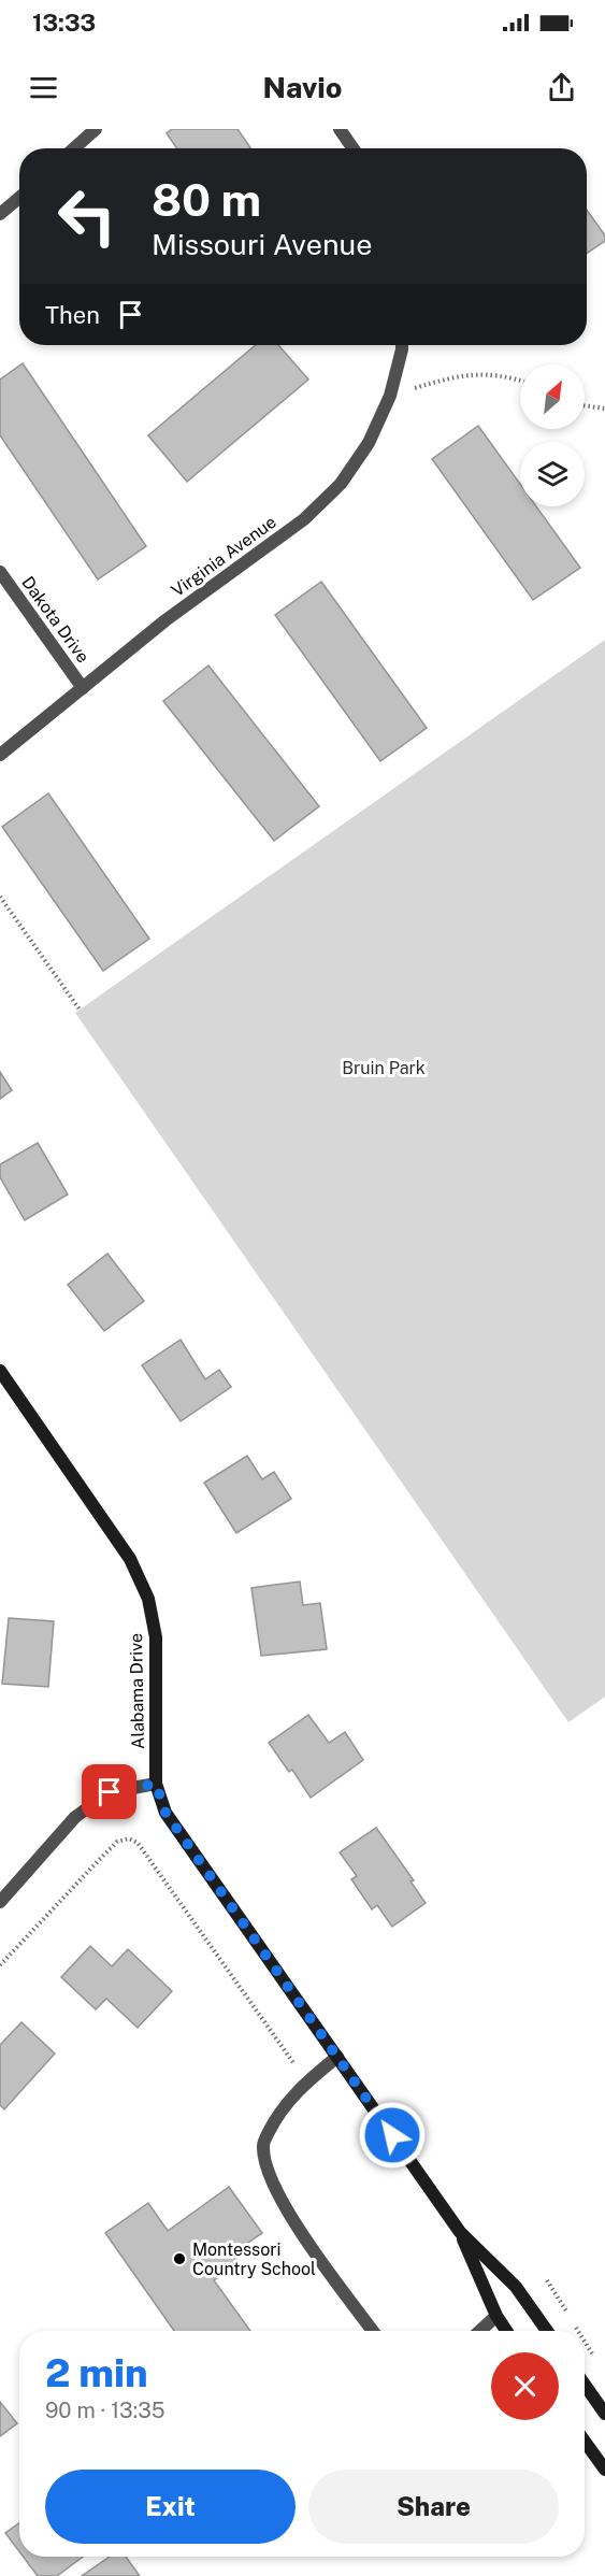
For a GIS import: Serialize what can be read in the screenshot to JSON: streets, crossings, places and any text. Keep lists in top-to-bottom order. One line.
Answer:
{"streets":{"street":["Virginia Avenue","Dakota Drive","Alabama Drive"]},"crossings":[["Virginia Avenue","Dakota Drive"]],"parks":["Bruin Park"],"places":["Montessori Country School"],"north":"top right","page":{"status":"13:33","header":"Navio","turn":["80 m","Missouri Avenue"],"then":"Then","heading":["2 min","90 m · 13:35"],"buttons":["Exit","Share"]}}
